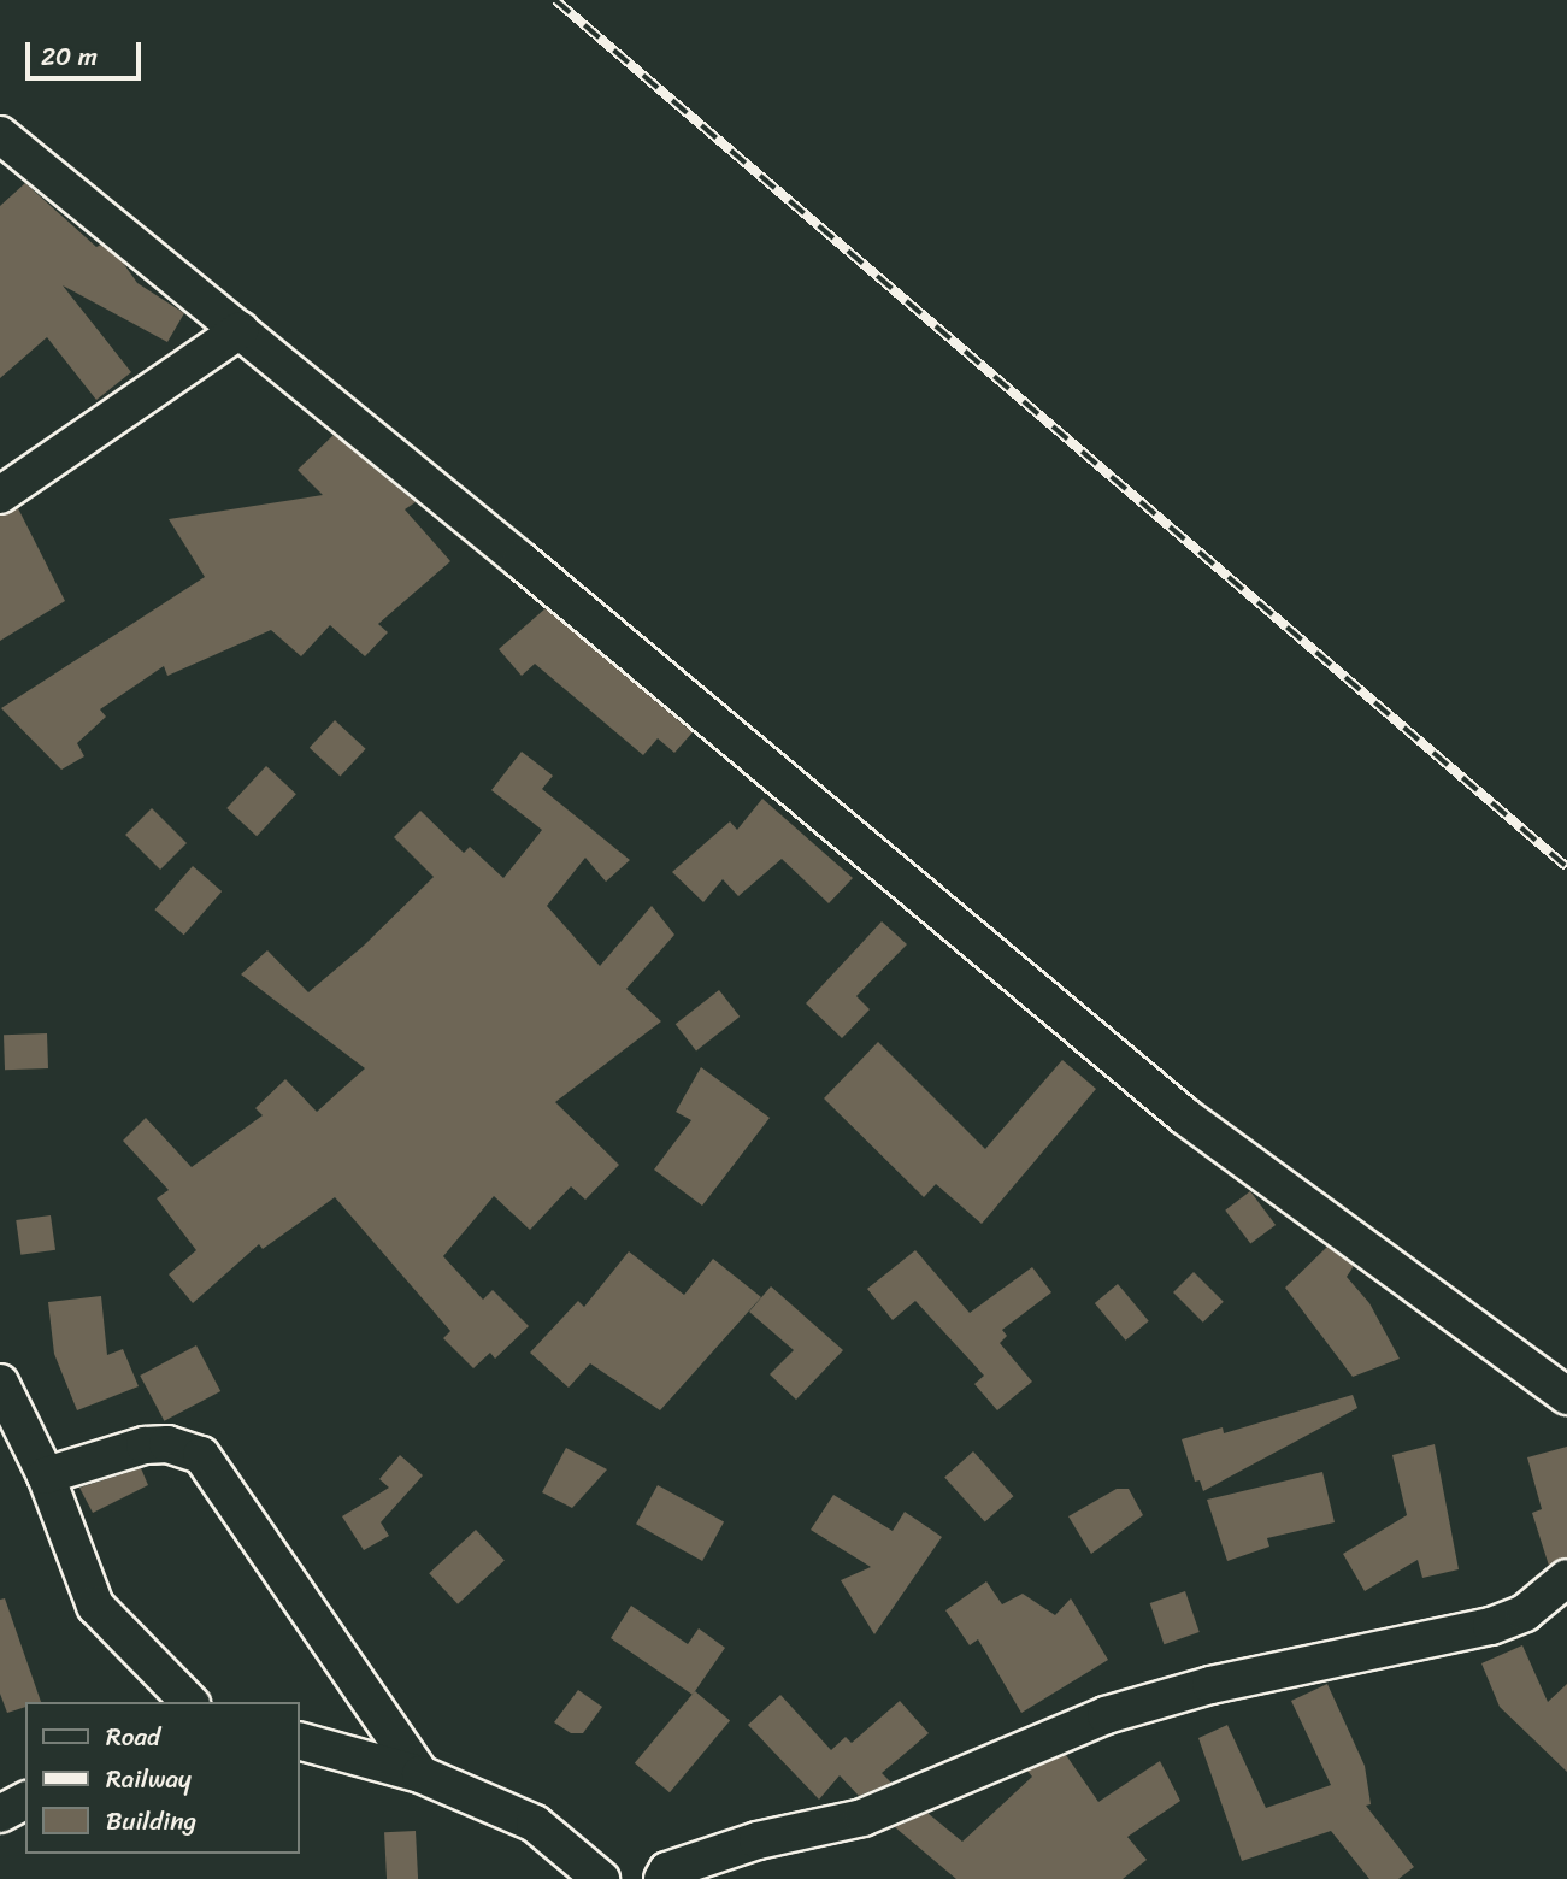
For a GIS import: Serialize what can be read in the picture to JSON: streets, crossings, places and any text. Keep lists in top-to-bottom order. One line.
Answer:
{"legend":["Road","Railway","Building"],"scale_bar":"20 m"}
